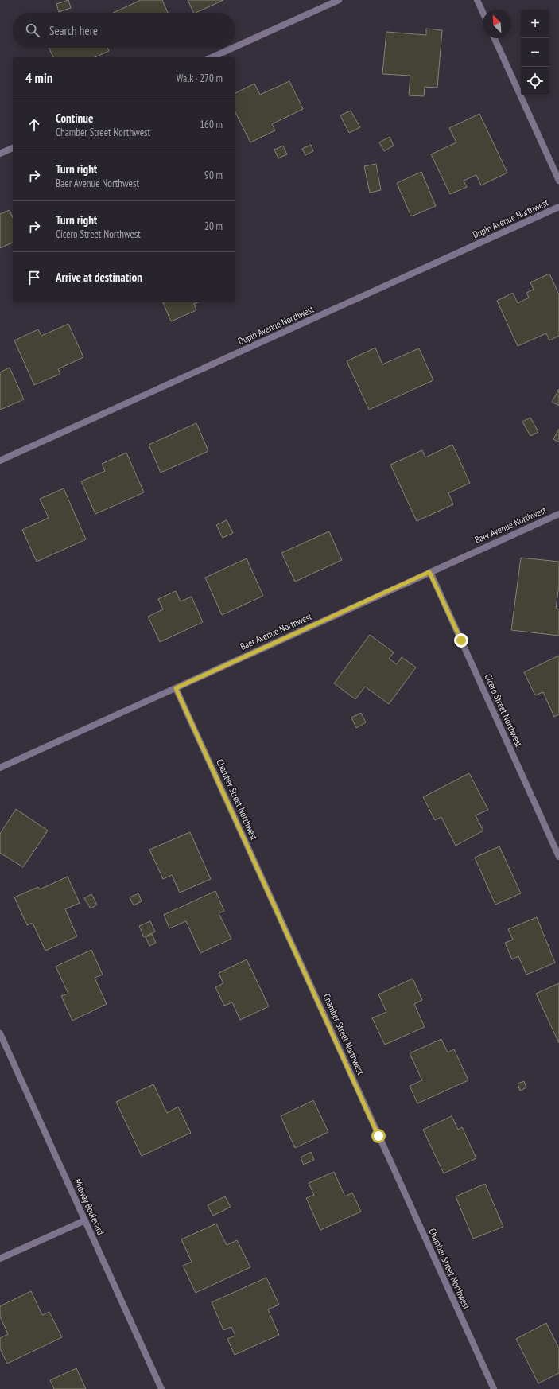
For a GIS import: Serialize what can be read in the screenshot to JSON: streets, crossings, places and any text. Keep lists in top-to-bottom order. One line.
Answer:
{"streets":{"street":["Dupin Avenue Northwest","Baer Avenue Northwest","Cicero Street Northwest","Chamber Street Northwest","Midway Boulevard"]},"crossings":[["Baer Avenue Northwest","Cicero Street Northwest"],["Baer Avenue Northwest","Chamber Street Northwest"]],"north":"top left","page":{"map_buttons":["+","−"],"search":"Search here","heading":["4 min","Walk · 270 m"],"list":[["Continue","Chamber Street Northwest","160 m"],["Turn right","Baer Avenue Northwest","90 m"],["Turn right","Cicero Street Northwest","20 m"],"Arrive at destination"]}}
